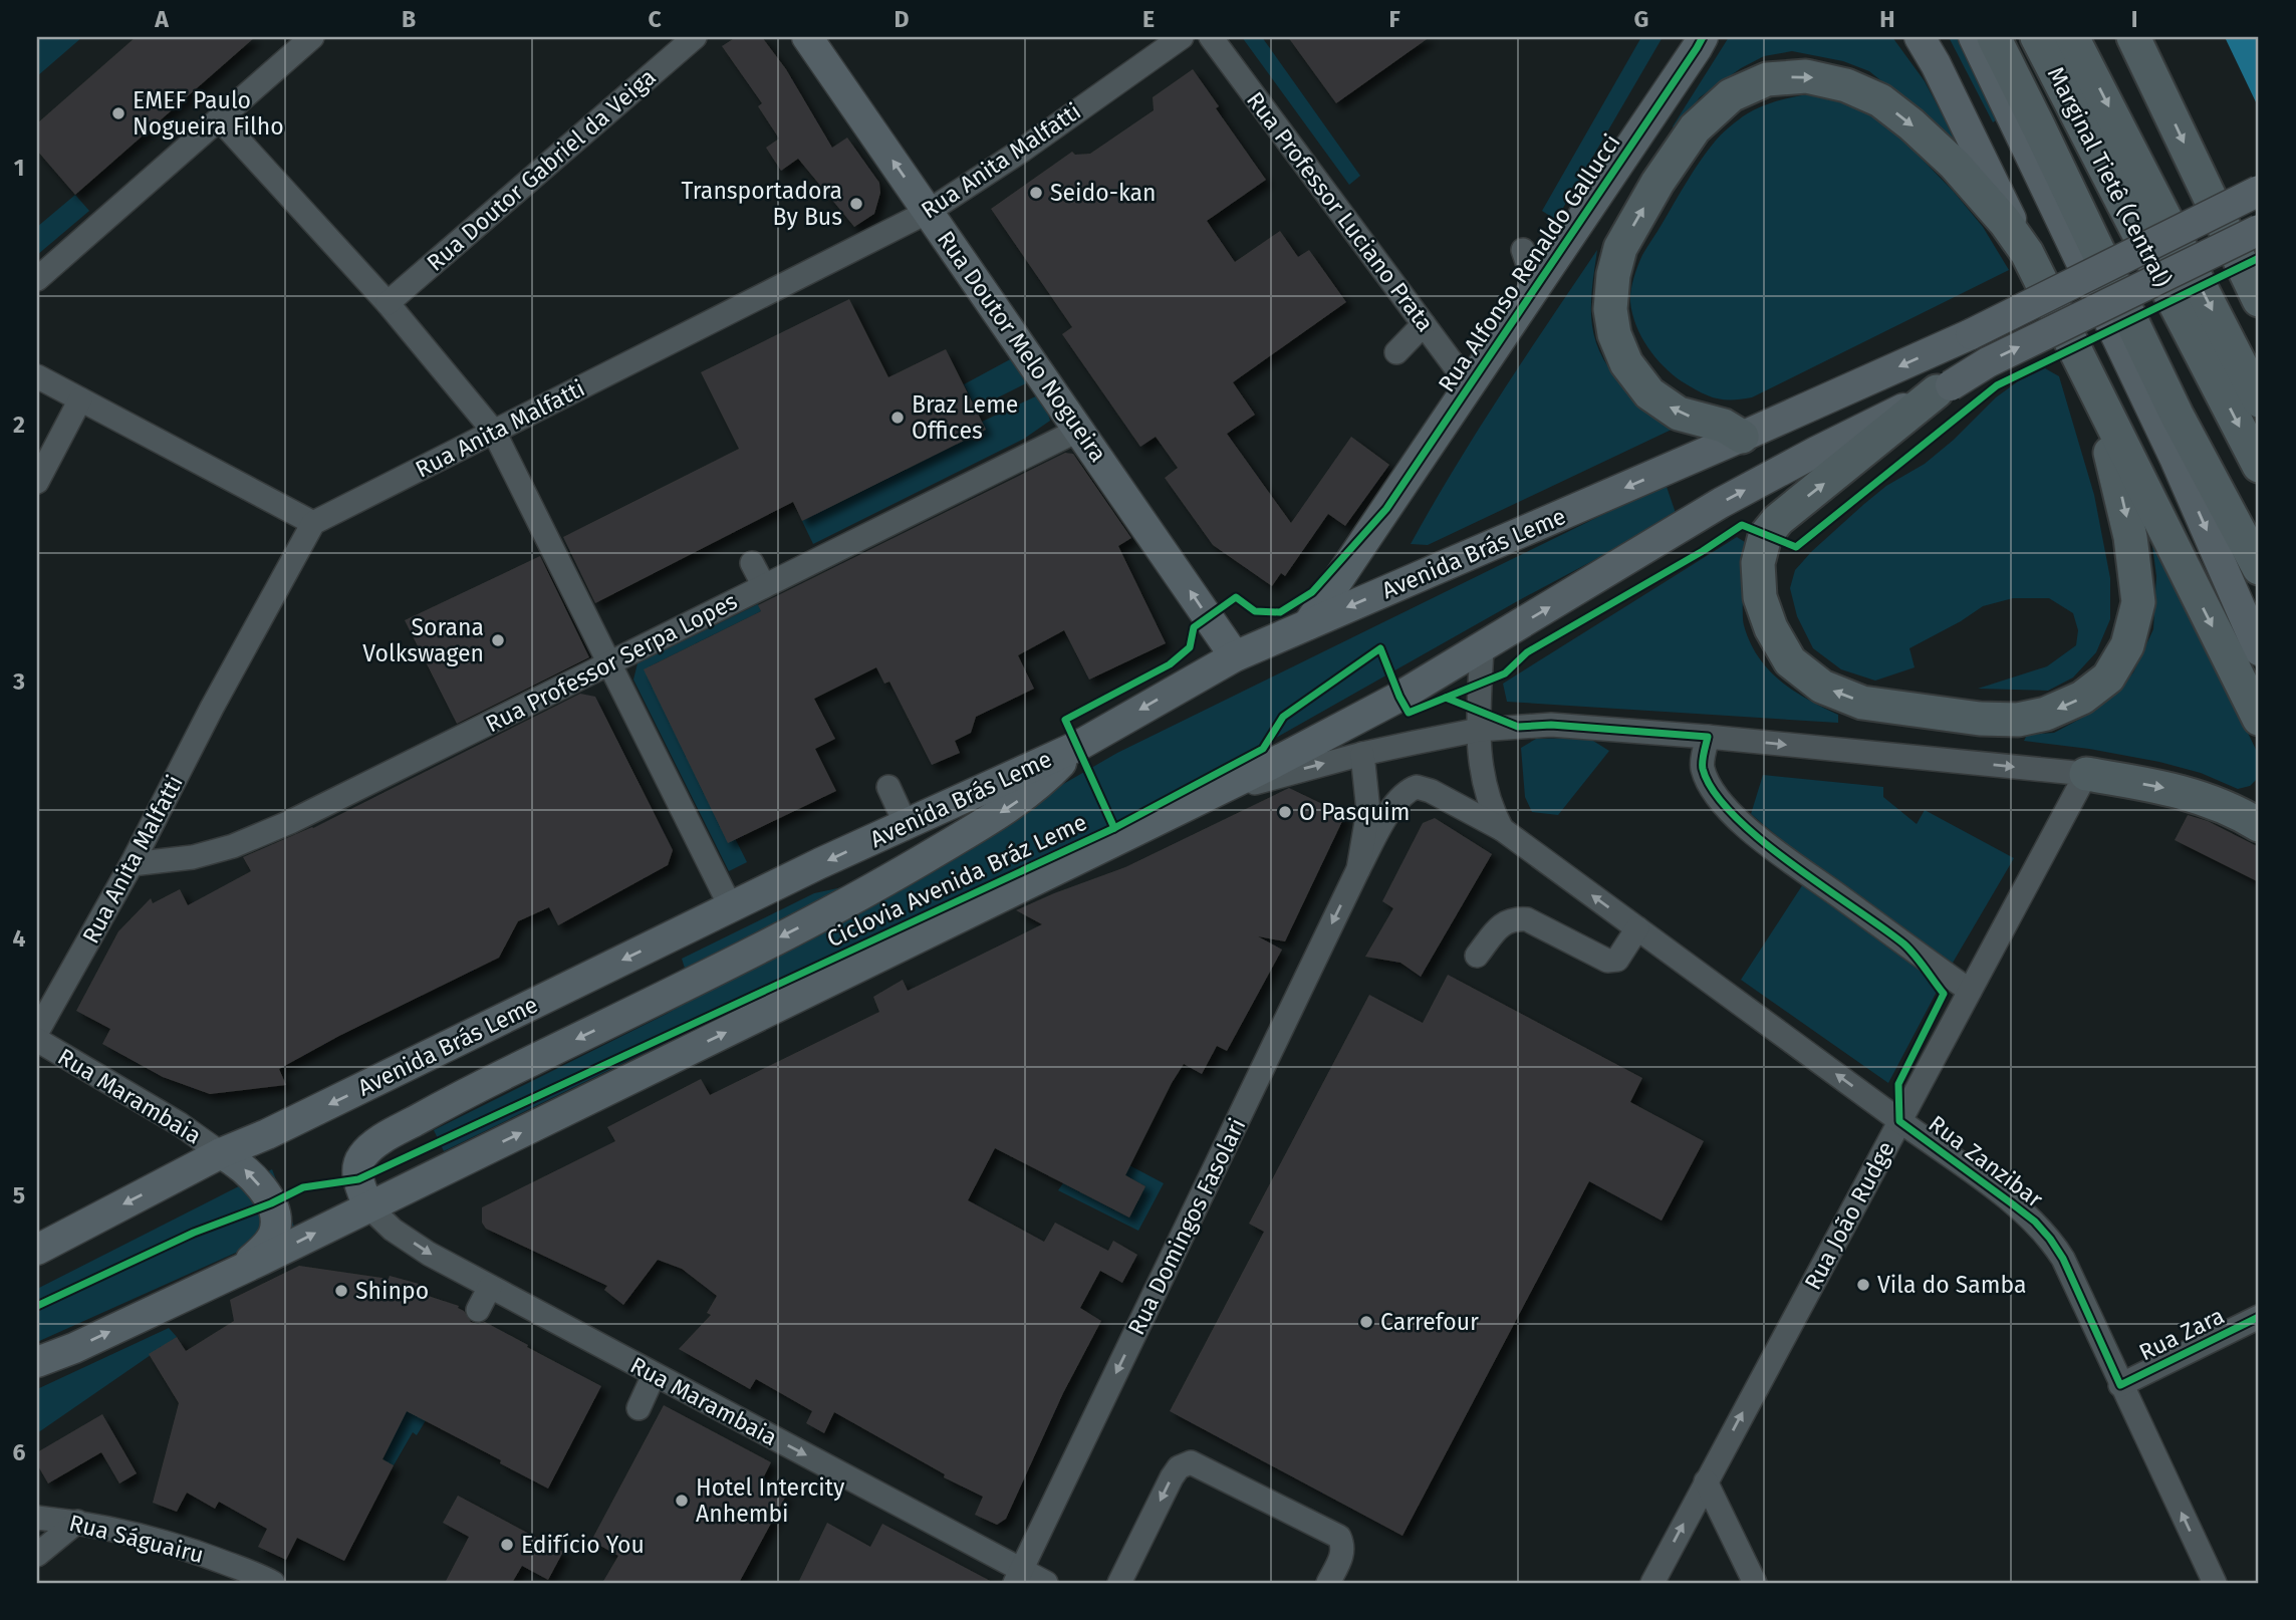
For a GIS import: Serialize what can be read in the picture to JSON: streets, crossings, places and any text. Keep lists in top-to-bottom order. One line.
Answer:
{"streets":{"highway":["Marginal Tietê (Central)"],"main road":["Rua Alfonso Renaldo Gallucci","Rua Doutor Melo Nogueira","Avenida Brás Leme"],"street":["Rua Anita Malfatti","Rua Doutor Gabriel da Veiga","Rua Professor Luciano Prata","Rua Professor Serpa Lopes","Rua Marambaia","Rua Zanzibar","Rua João Rudge","Rua Domingos Fasolari","Rua Zara","Rua Ságuairu"],"cycle path":["Ciclovia Avenida Bráz Leme"]},"crossings":[["Rua Anita Malfatti","Rua Doutor Melo Nogueira"],["Rua Anita Malfatti","Rua Professor Serpa Lopes"],["Rua Professor Luciano Prata","Rua Alfonso Renaldo Gallucci"],["Rua Alfonso Renaldo Gallucci","Avenida Brás Leme"],["Rua Doutor Melo Nogueira","Avenida Brás Leme"],["Rua Doutor Melo Nogueira","Rua Professor Serpa Lopes"],["Avenida Brás Leme","Rua Marambaia"],["Rua Marambaia","Rua Domingos Fasolari"],["Rua Zanzibar","Rua João Rudge"],["Rua Zanzibar","Rua Domingos Fasolari"],["Rua Zanzibar","Rua Zara"]],"one_way":["Rua Doutor Melo Nogueira","Rua Marambaia","Rua João Rudge","Rua Domingos Fasolari"],"places":["EMEF Paulo Nogueira Filho","Seido-kan","Transportadora By Bus","Braz Leme Offices","Sorana Volkswagen","O Pasquim","Vila do Samba","Shinpo","Carrefour","Hotel Intercity Anhembi","Edifício You"],"grid":{"columns":["A","B","C","D","E","F","G","H","I"],"rows":["1","2","3","4","5","6"]}}
